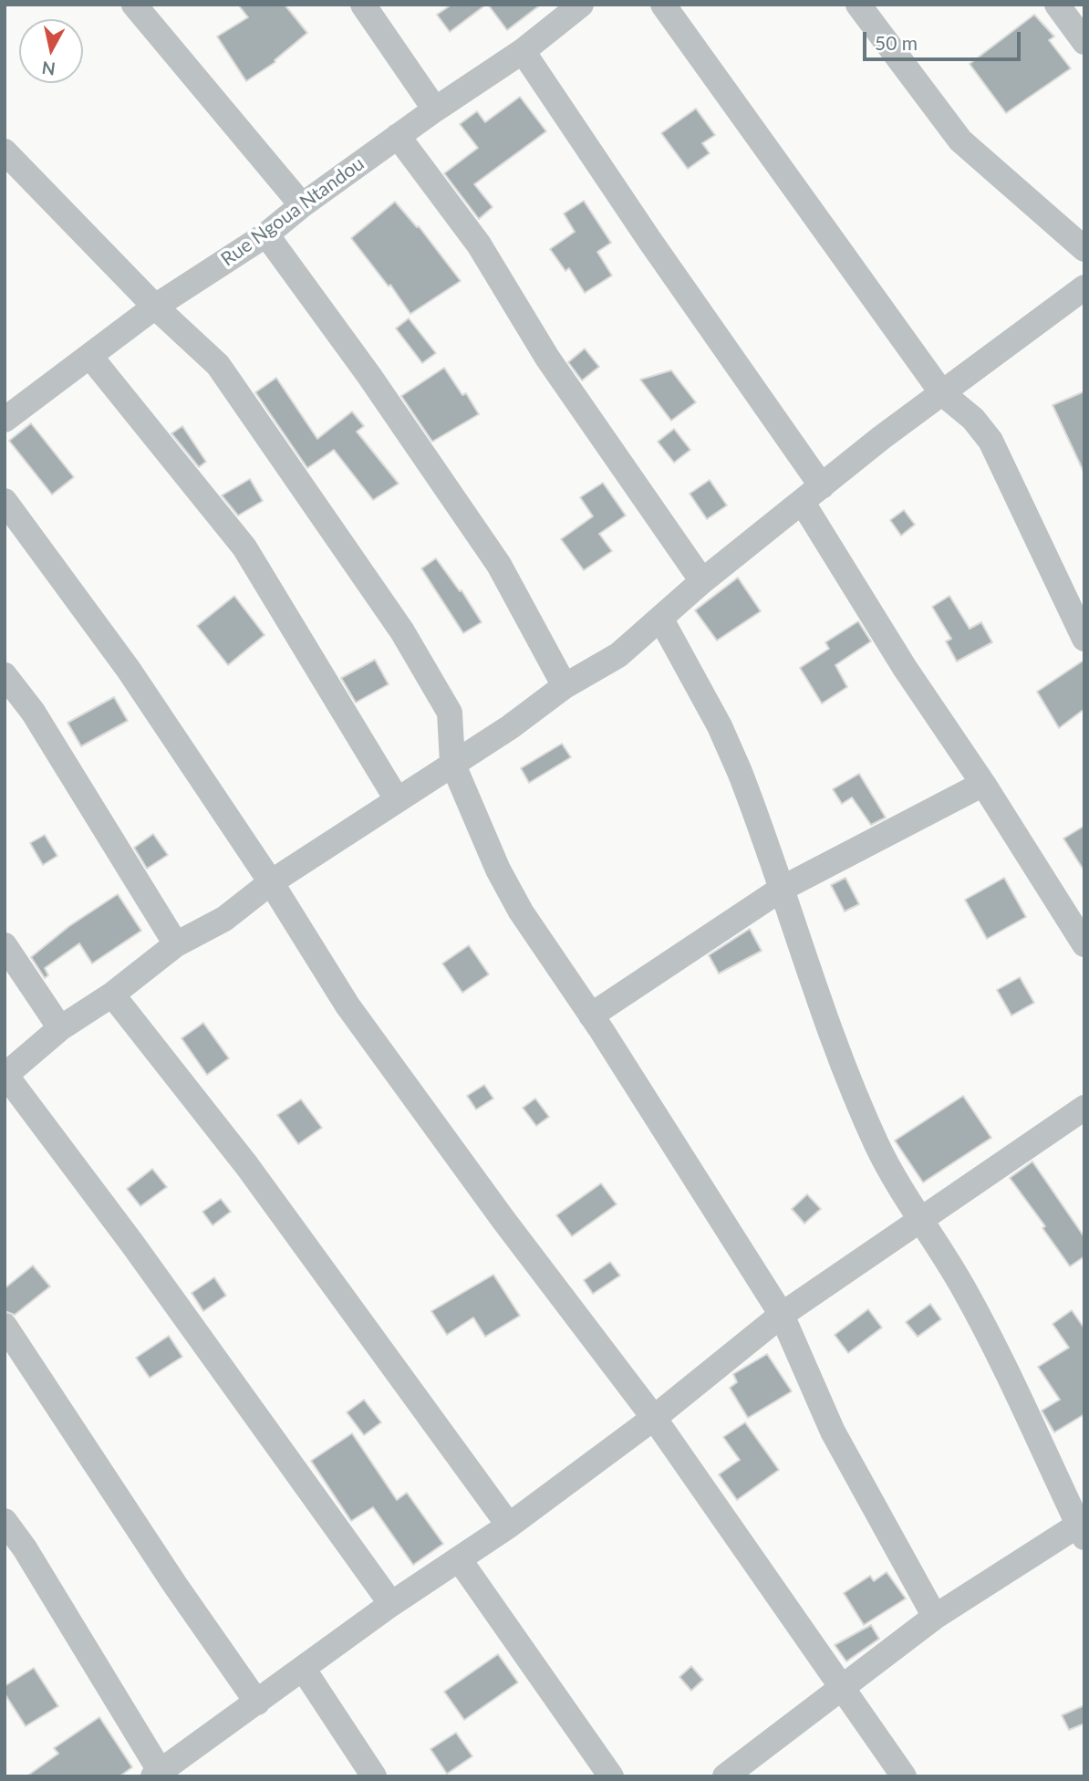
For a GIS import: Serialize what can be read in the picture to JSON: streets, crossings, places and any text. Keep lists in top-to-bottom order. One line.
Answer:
{"streets":{"street":["Rue Ngoua Ntandou"]},"scale_bar":"50 m","north":"bottom"}
